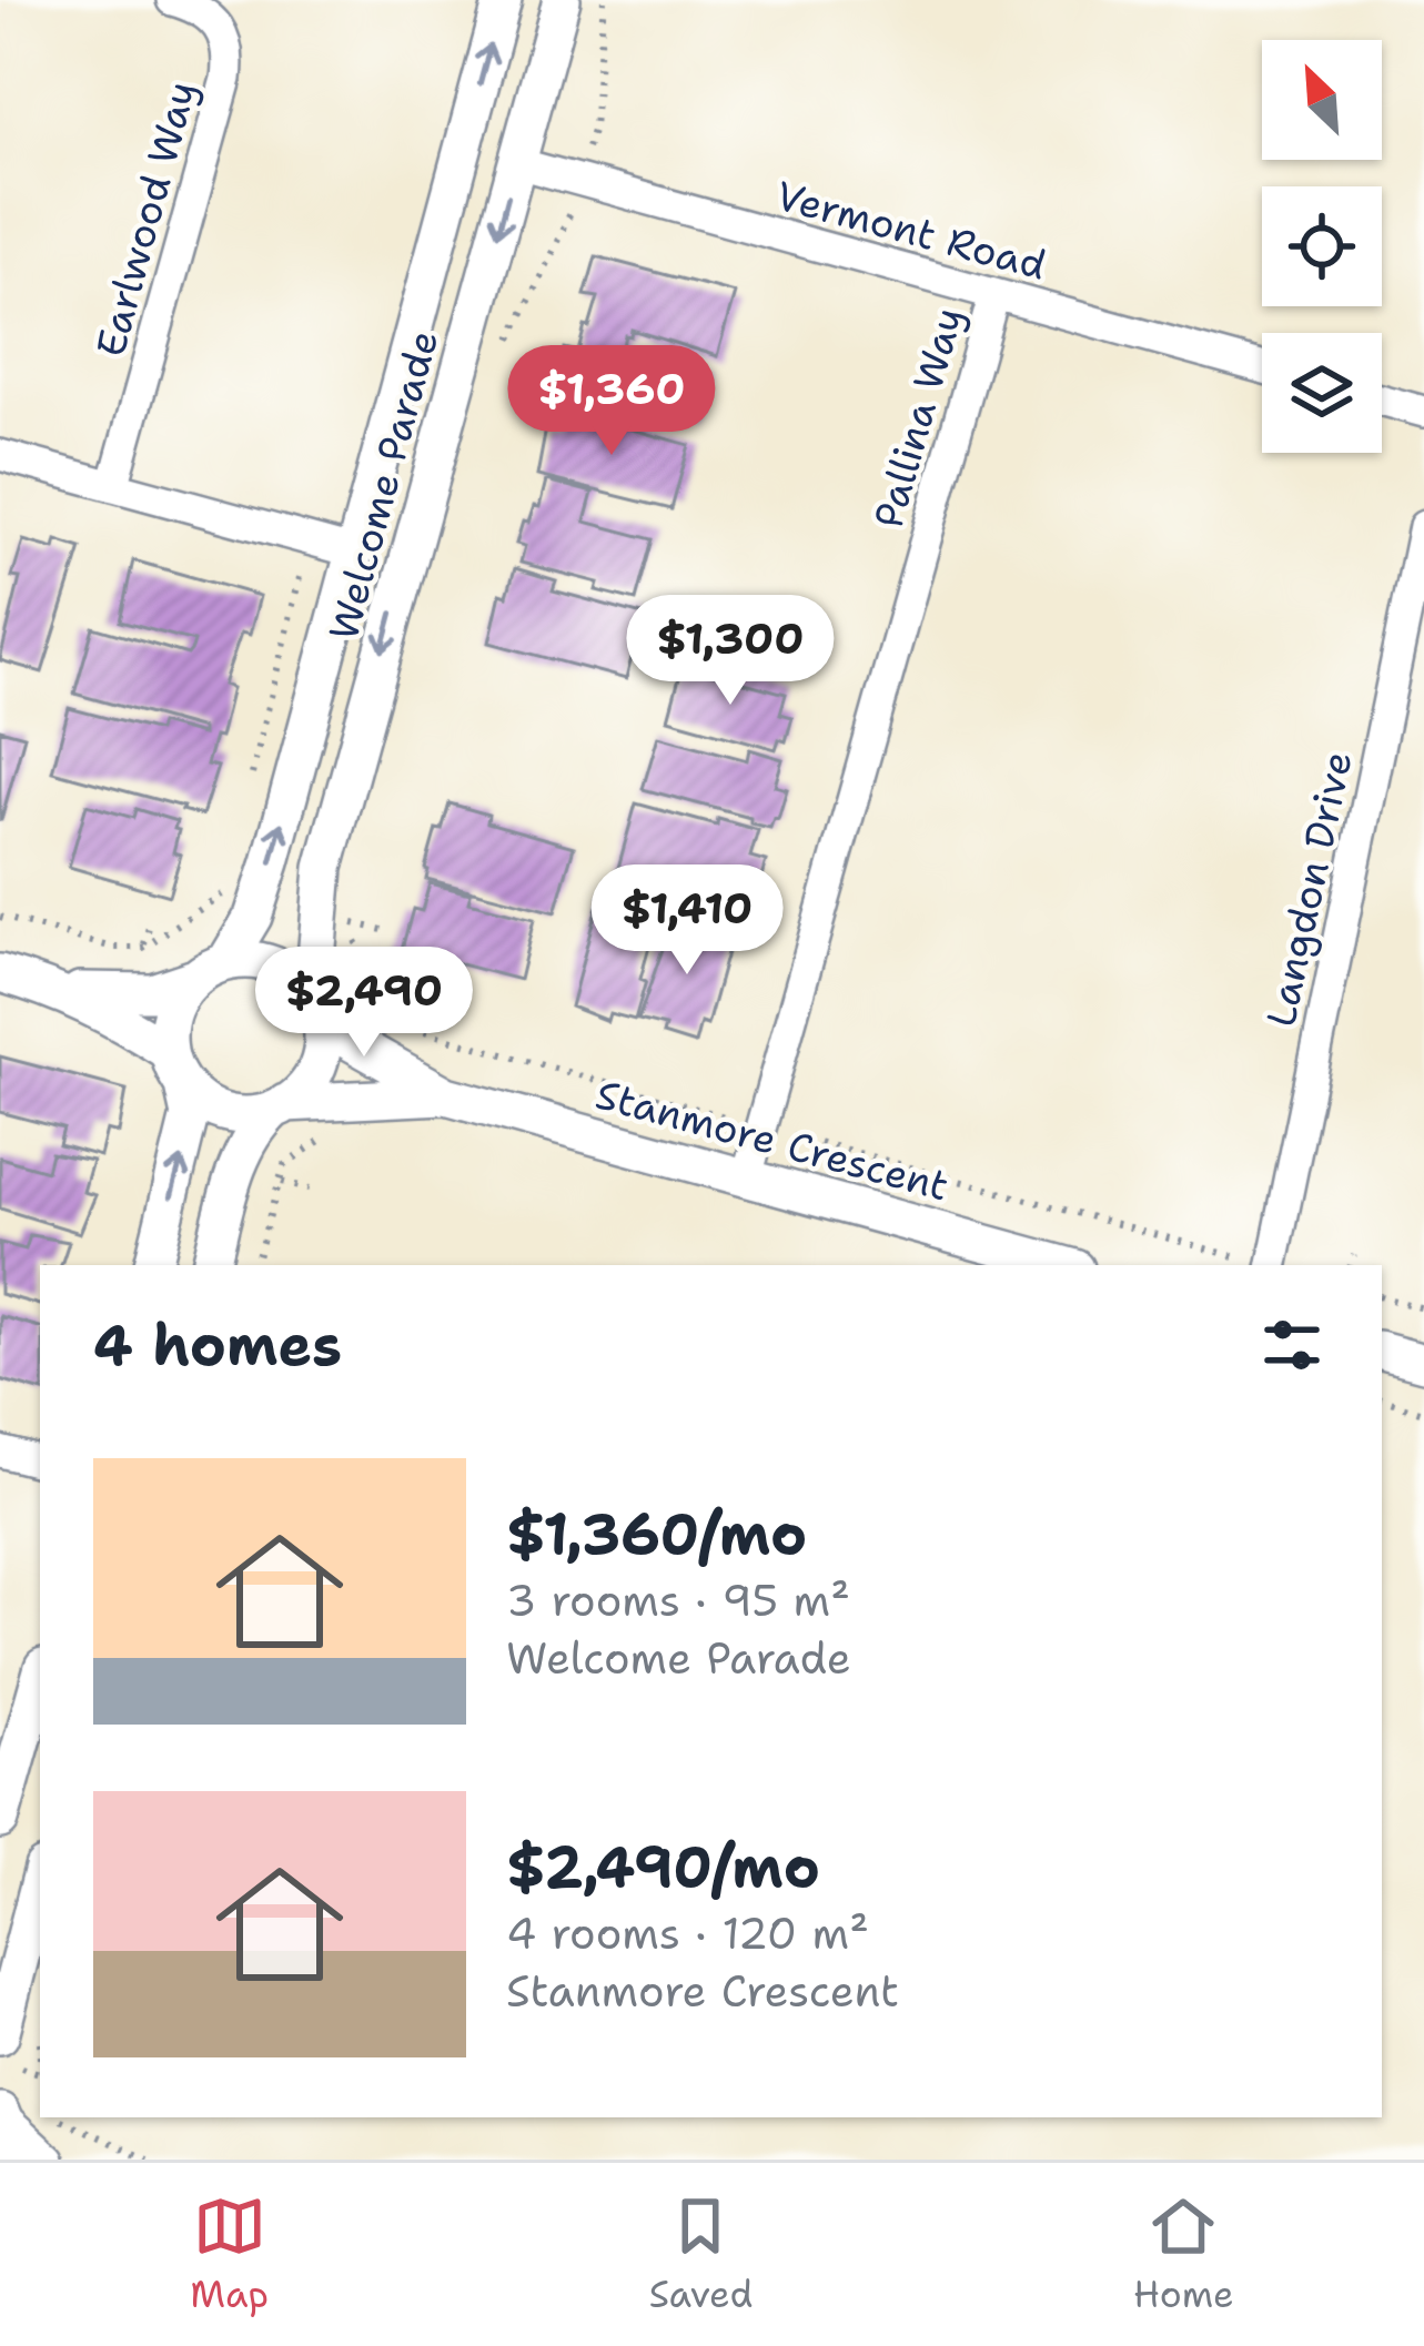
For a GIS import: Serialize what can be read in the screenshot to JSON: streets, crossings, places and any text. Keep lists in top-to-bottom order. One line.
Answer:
{"streets":{"street":["Earlwood Way","Vermont Road","Pallina Way","Welcome Parade","Langdon Drive","Stanmore Crescent"]},"crossings":[["Vermont Road","Pallina Way"],["Vermont Road","Welcome Parade"],["Pallina Way","Stanmore Crescent"],["Welcome Parade","Stanmore Crescent"]],"north":"top left","page":{"price":["$1,360","$1,300","$1,410","$2,490"],"heading":"4 homes","list":[{"name":"$1,360/mo","note":"3 rooms · 95 m² · Welcome Parade"},{"name":"$2,490/mo","note":"4 rooms · 120 m² · Stanmore Crescent"}],"tabs":["Map","Saved","Home"]}}
